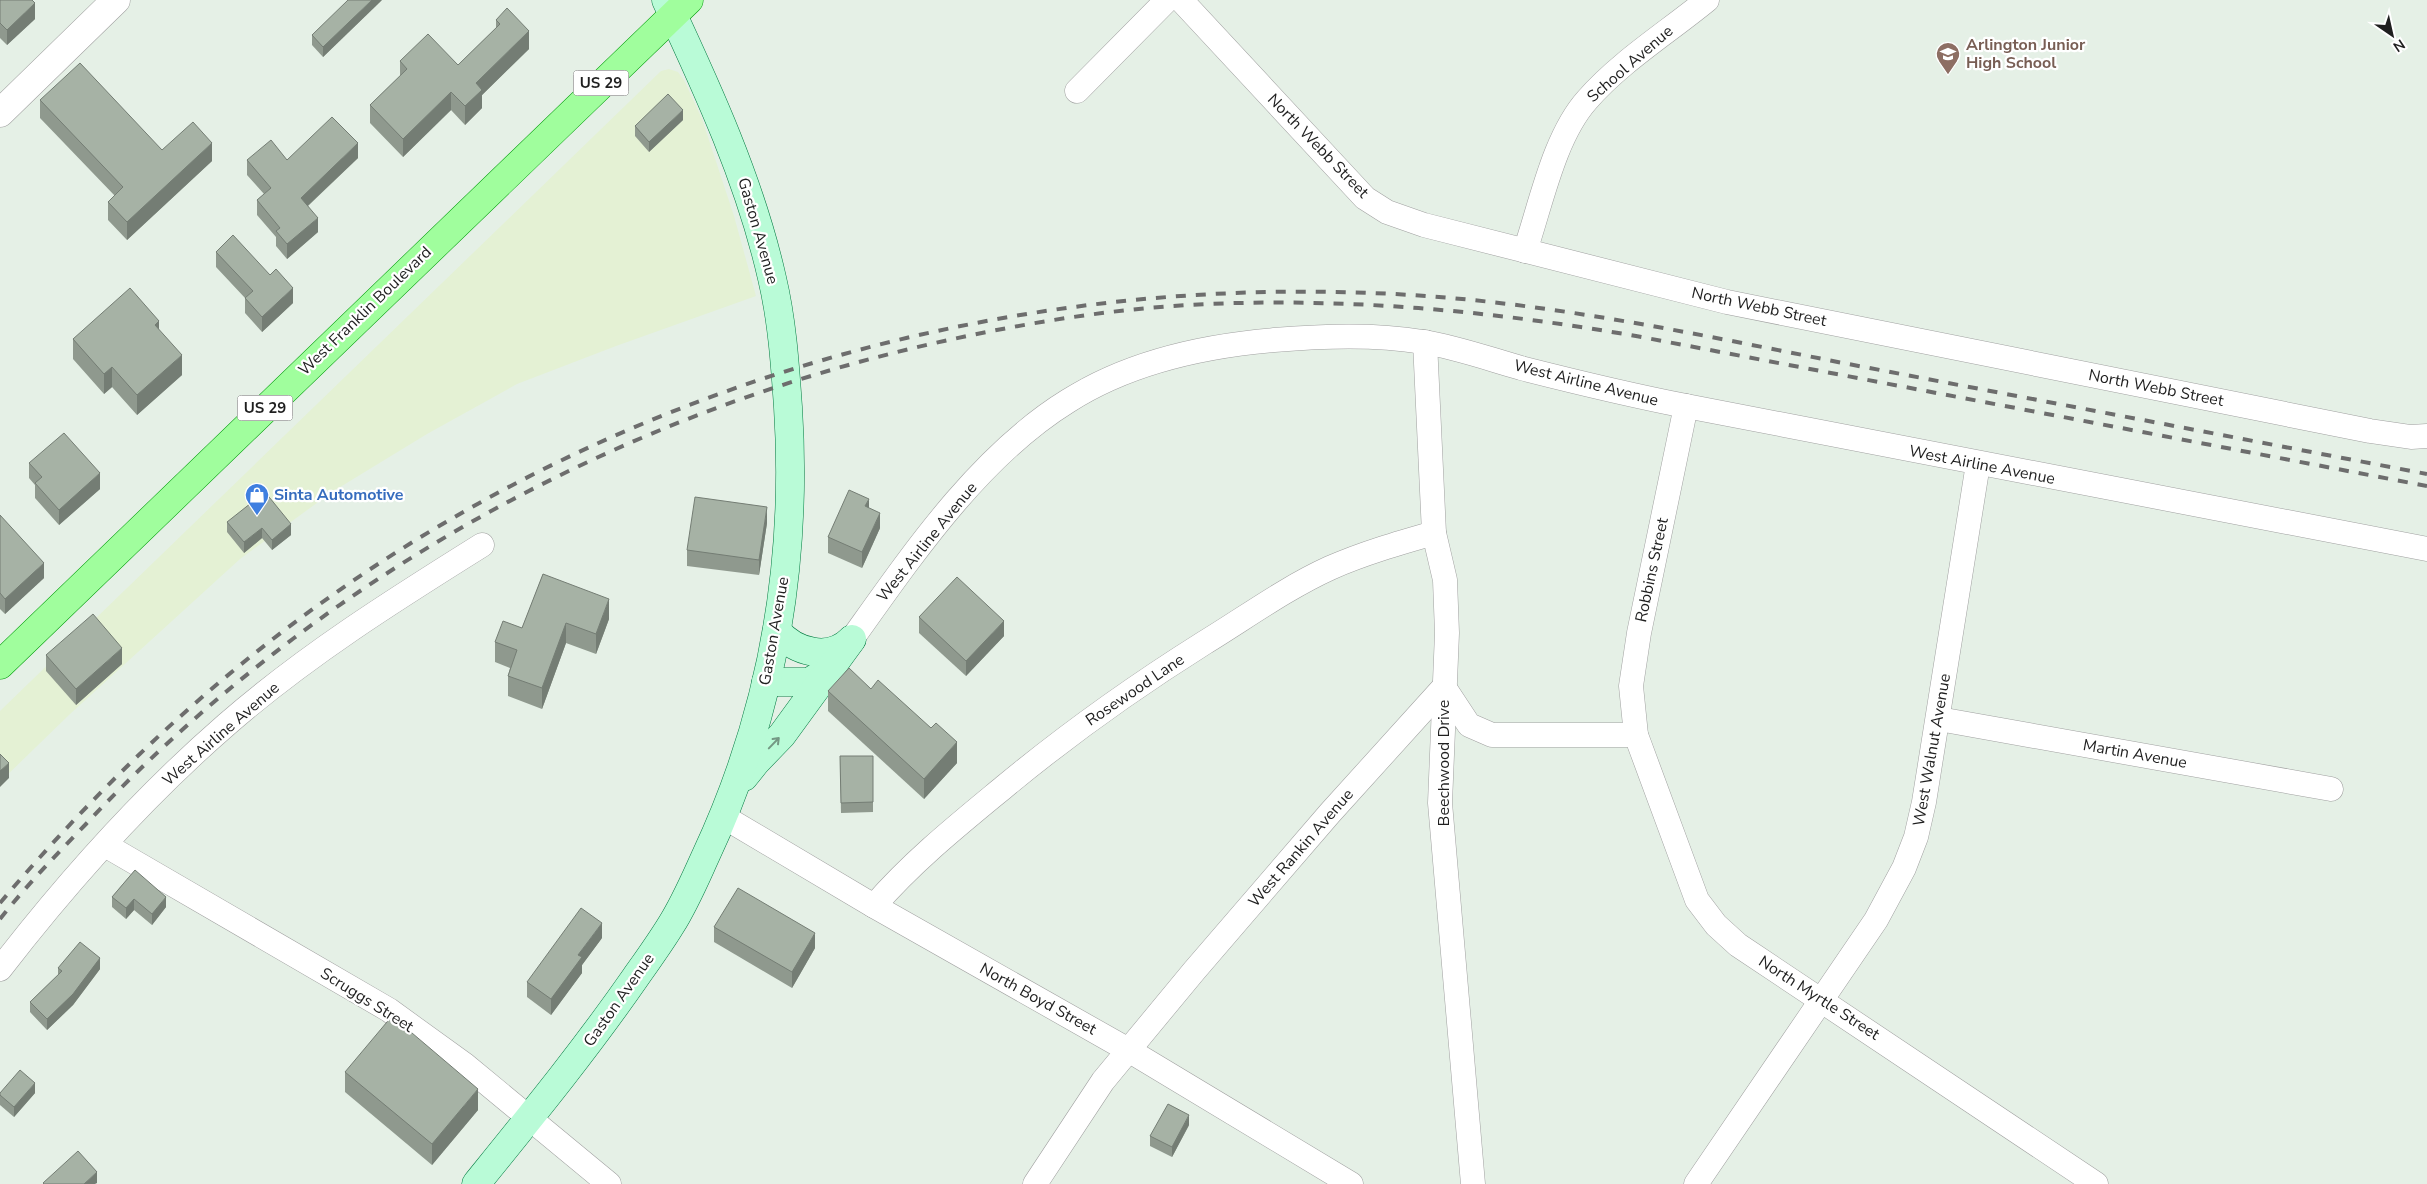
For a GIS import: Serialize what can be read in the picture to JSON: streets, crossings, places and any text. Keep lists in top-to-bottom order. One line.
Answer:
{"streets":{"main road":["US 29","Gaston Avenue","West Franklin Boulevard"],"street":["School Avenue","North Webb Street","West Airline Avenue","Robbins Street","Rosewood Lane","West Walnut Avenue","Martin Avenue","Beechwood Drive","West Rankin Avenue","North Myrtle Street","North Boyd Street","Scruggs Street"]},"crossings":[["School Avenue","North Webb Street"],["Gaston Avenue","West Franklin Boulevard"],["Gaston Avenue","North Boyd Street"],["Gaston Avenue","Scruggs Street"],["West Airline Avenue","Robbins Street"],["West Airline Avenue","West Walnut Avenue"],["West Airline Avenue","Beechwood Drive"],["West Airline Avenue","Scruggs Street"],["Robbins Street","North Myrtle Street"],["Rosewood Lane","Beechwood Drive"],["Rosewood Lane","North Boyd Street"],["West Walnut Avenue","Martin Avenue"],["West Walnut Avenue","North Myrtle Street"],["Beechwood Drive","West Rankin Avenue"],["West Rankin Avenue","North Boyd Street"]],"places":{"school or university":["Arlington Junior High School"],"shop":["Sinta Automotive"]},"north":"bottom right"}
